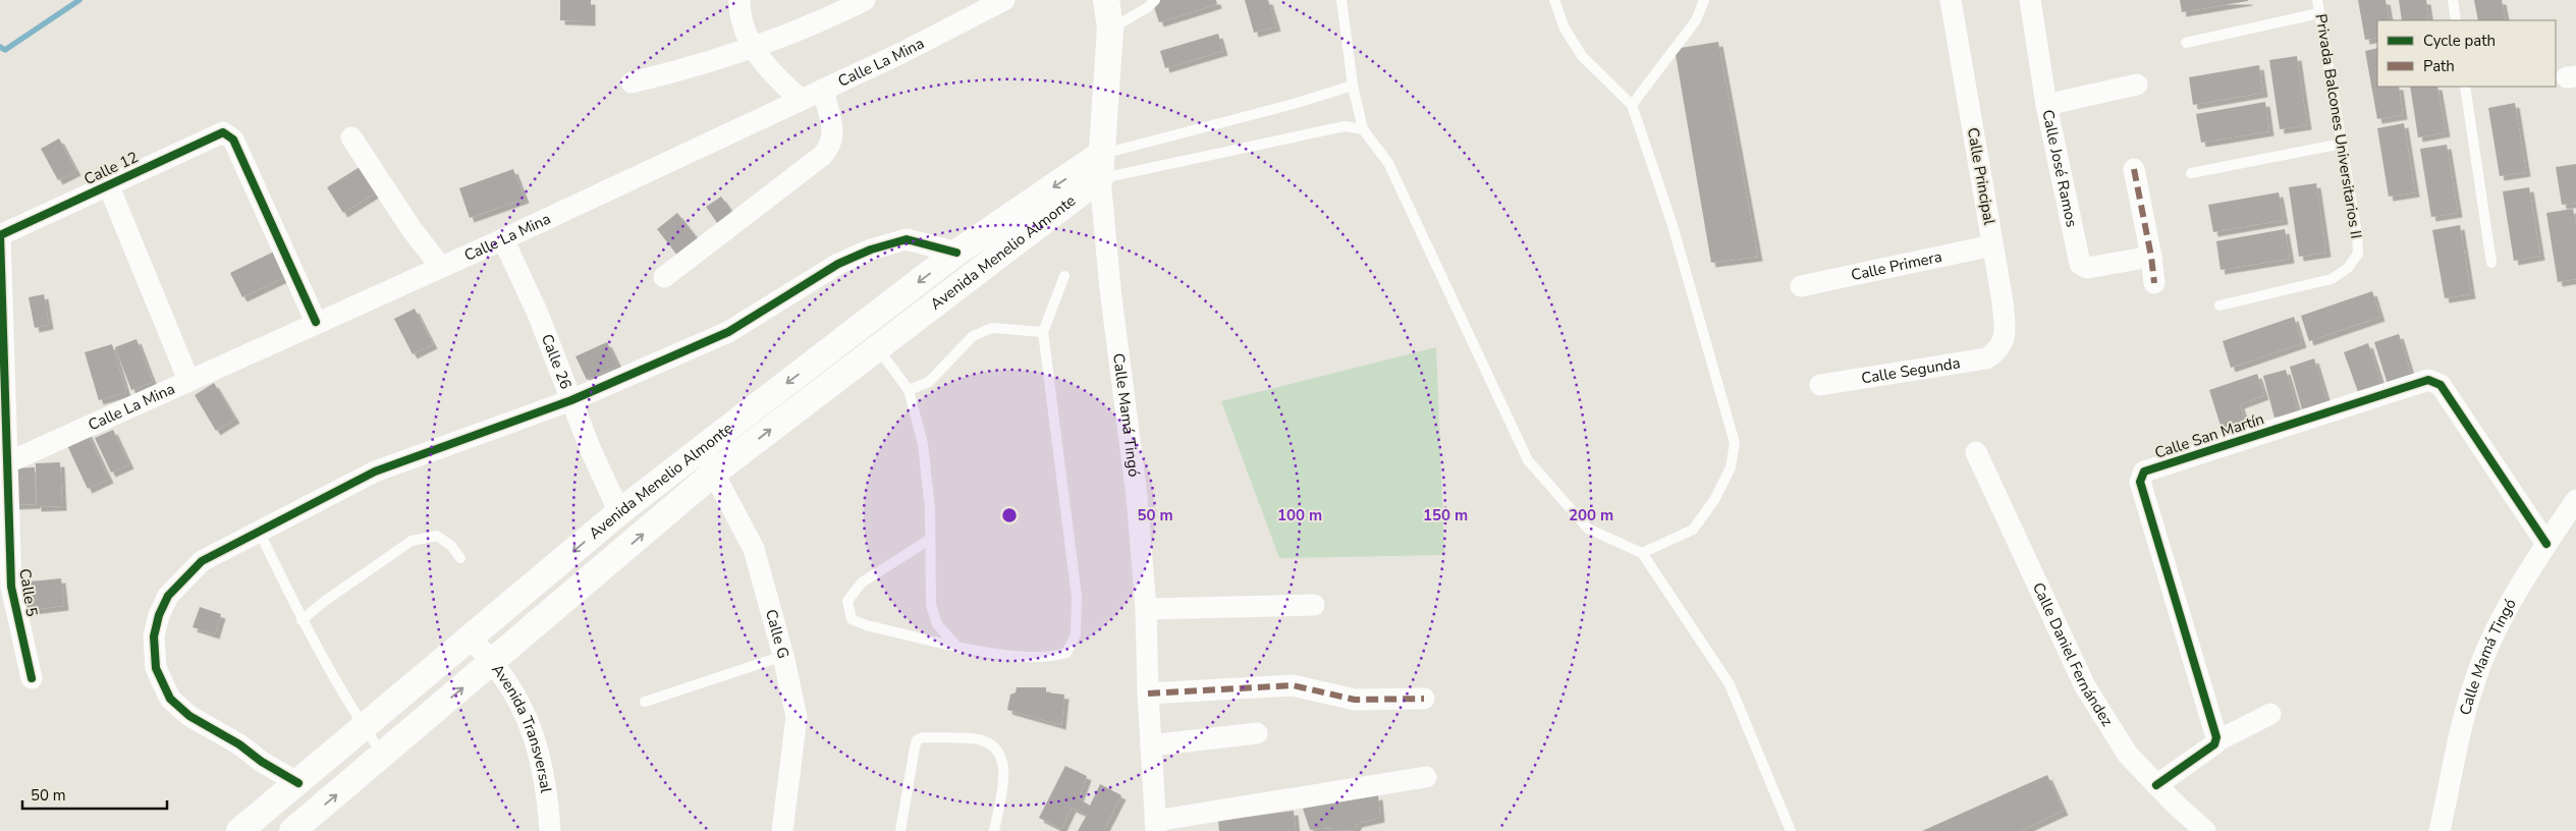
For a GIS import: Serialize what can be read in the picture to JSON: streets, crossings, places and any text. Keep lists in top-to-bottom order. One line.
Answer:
{"streets":{"street":["Calle La Mina","Calle 12","Calle José Ramos","Calle Principal","Avenida Menelio Almonte","Calle Primera","Calle 26","Calle Segunda","Calle Mamá Tingó","Calle San Martín","Calle 5","Calle G","Calle Daniel Fernández","Avenida Transversal"],"lane":["Privada Balcones Universitarios II"]},"crossings":[["Calle La Mina","Calle 12"],["Calle La Mina","Calle 26"],["Calle La Mina","Calle 5"],["Calle 12","Calle 5"],["Calle Principal","Calle Primera"],["Calle Principal","Calle Segunda"],["Avenida Menelio Almonte","Calle 26"],["Avenida Menelio Almonte","Calle Mamá Tingó"],["Avenida Menelio Almonte","Calle G"],["Avenida Menelio Almonte","Avenida Transversal"],["Calle Mamá Tingó","Calle San Martín"]],"legend":["Cycle path","Path"],"scale_bar":"50 m","rings":["50 m","100 m","150 m","200 m"]}
